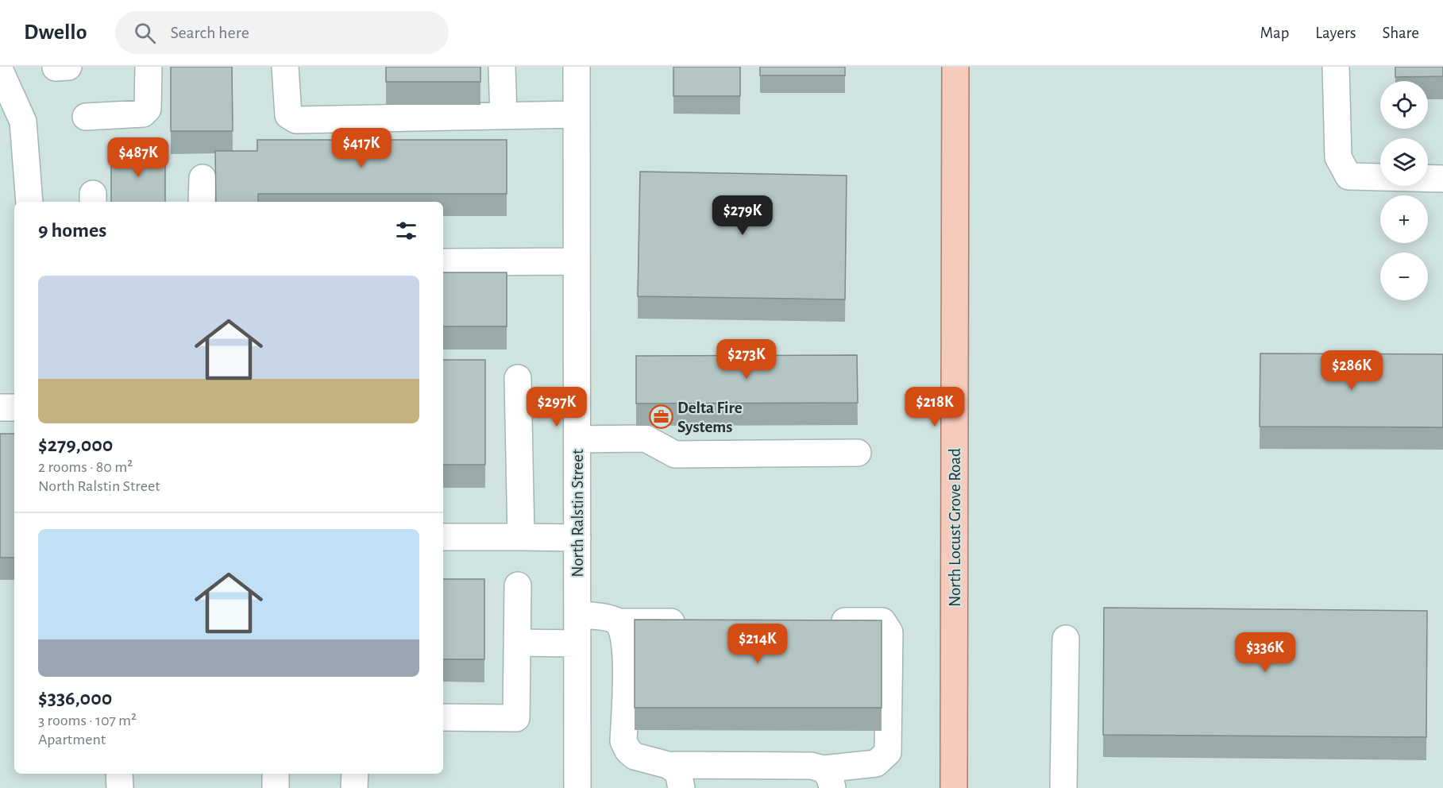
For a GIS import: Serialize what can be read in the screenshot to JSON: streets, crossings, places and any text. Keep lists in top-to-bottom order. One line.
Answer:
{"streets":{"main road":["North Locust Grove Road"],"street":["North Ralstin Street"]},"places":{"office":["Delta Fire Systems"]},"page":{"header":"Dwello","search":"Search here","nav":["Map","Layers","Share"],"map_buttons":["+","−"],"price":["$417K","$487K","$279K","$273K","$286K","$297K","$218K","$214K","$336K"],"heading":"9 homes","list":[{"name":"$279,000","note":"2 rooms · 80 m² · North Ralstin Street"},{"name":"$336,000","note":"3 rooms · 107 m² · Apartment"}]}}
